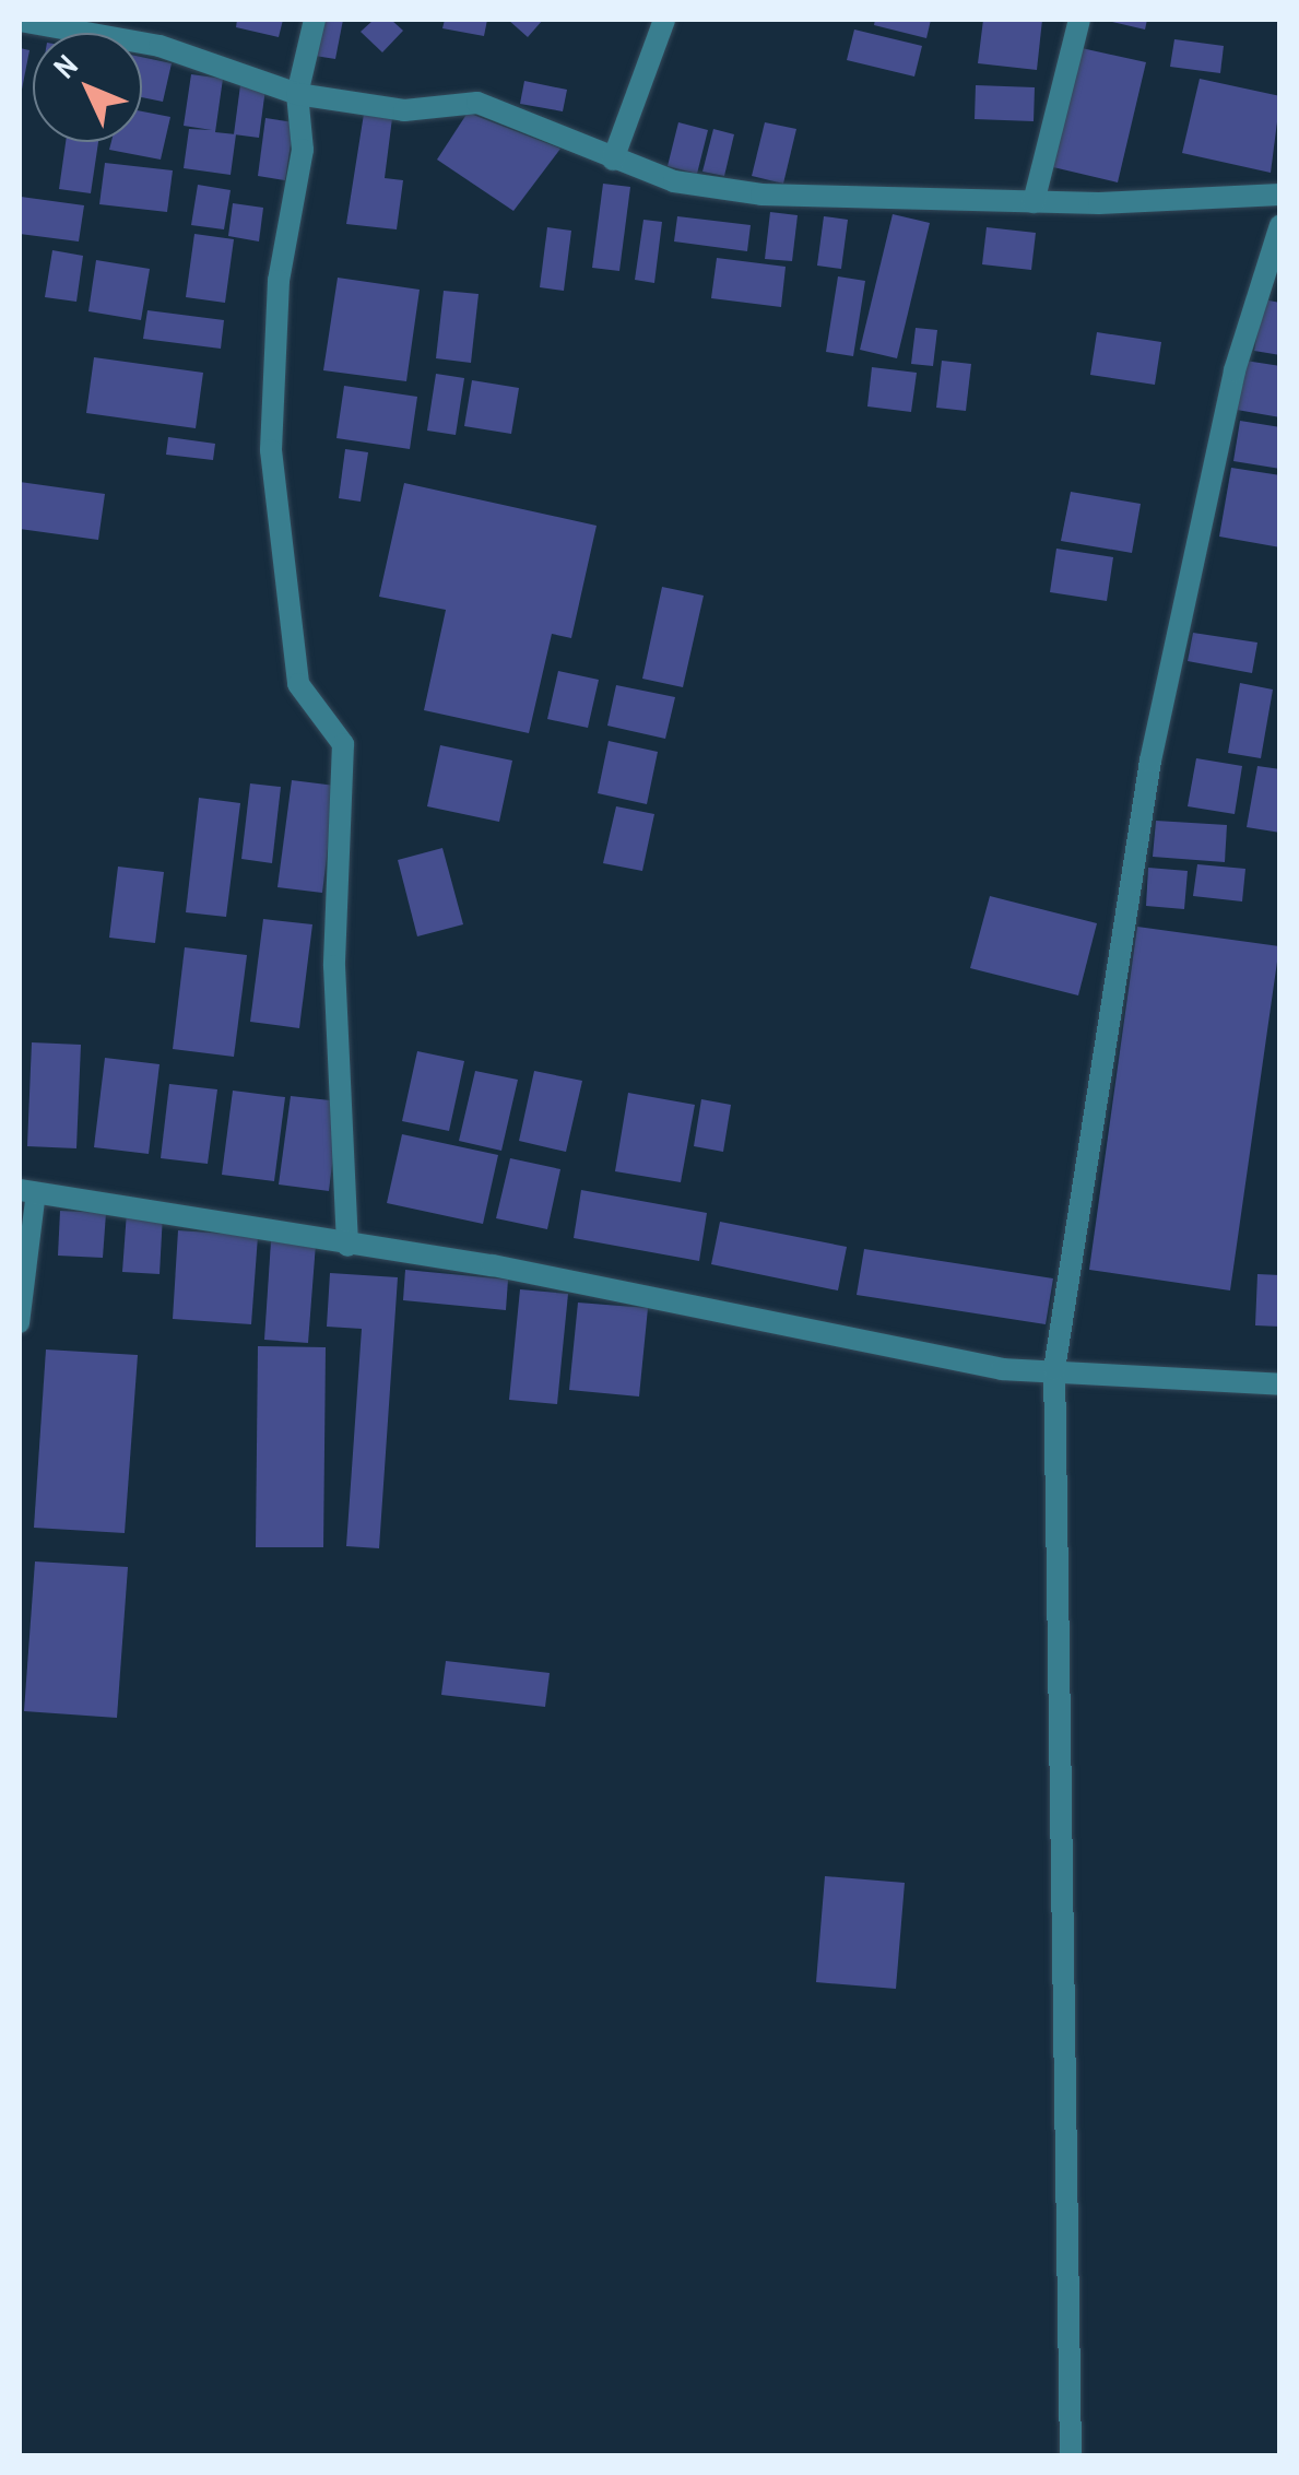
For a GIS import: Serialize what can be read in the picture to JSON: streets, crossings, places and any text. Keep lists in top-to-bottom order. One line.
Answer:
{"north":"top left"}
